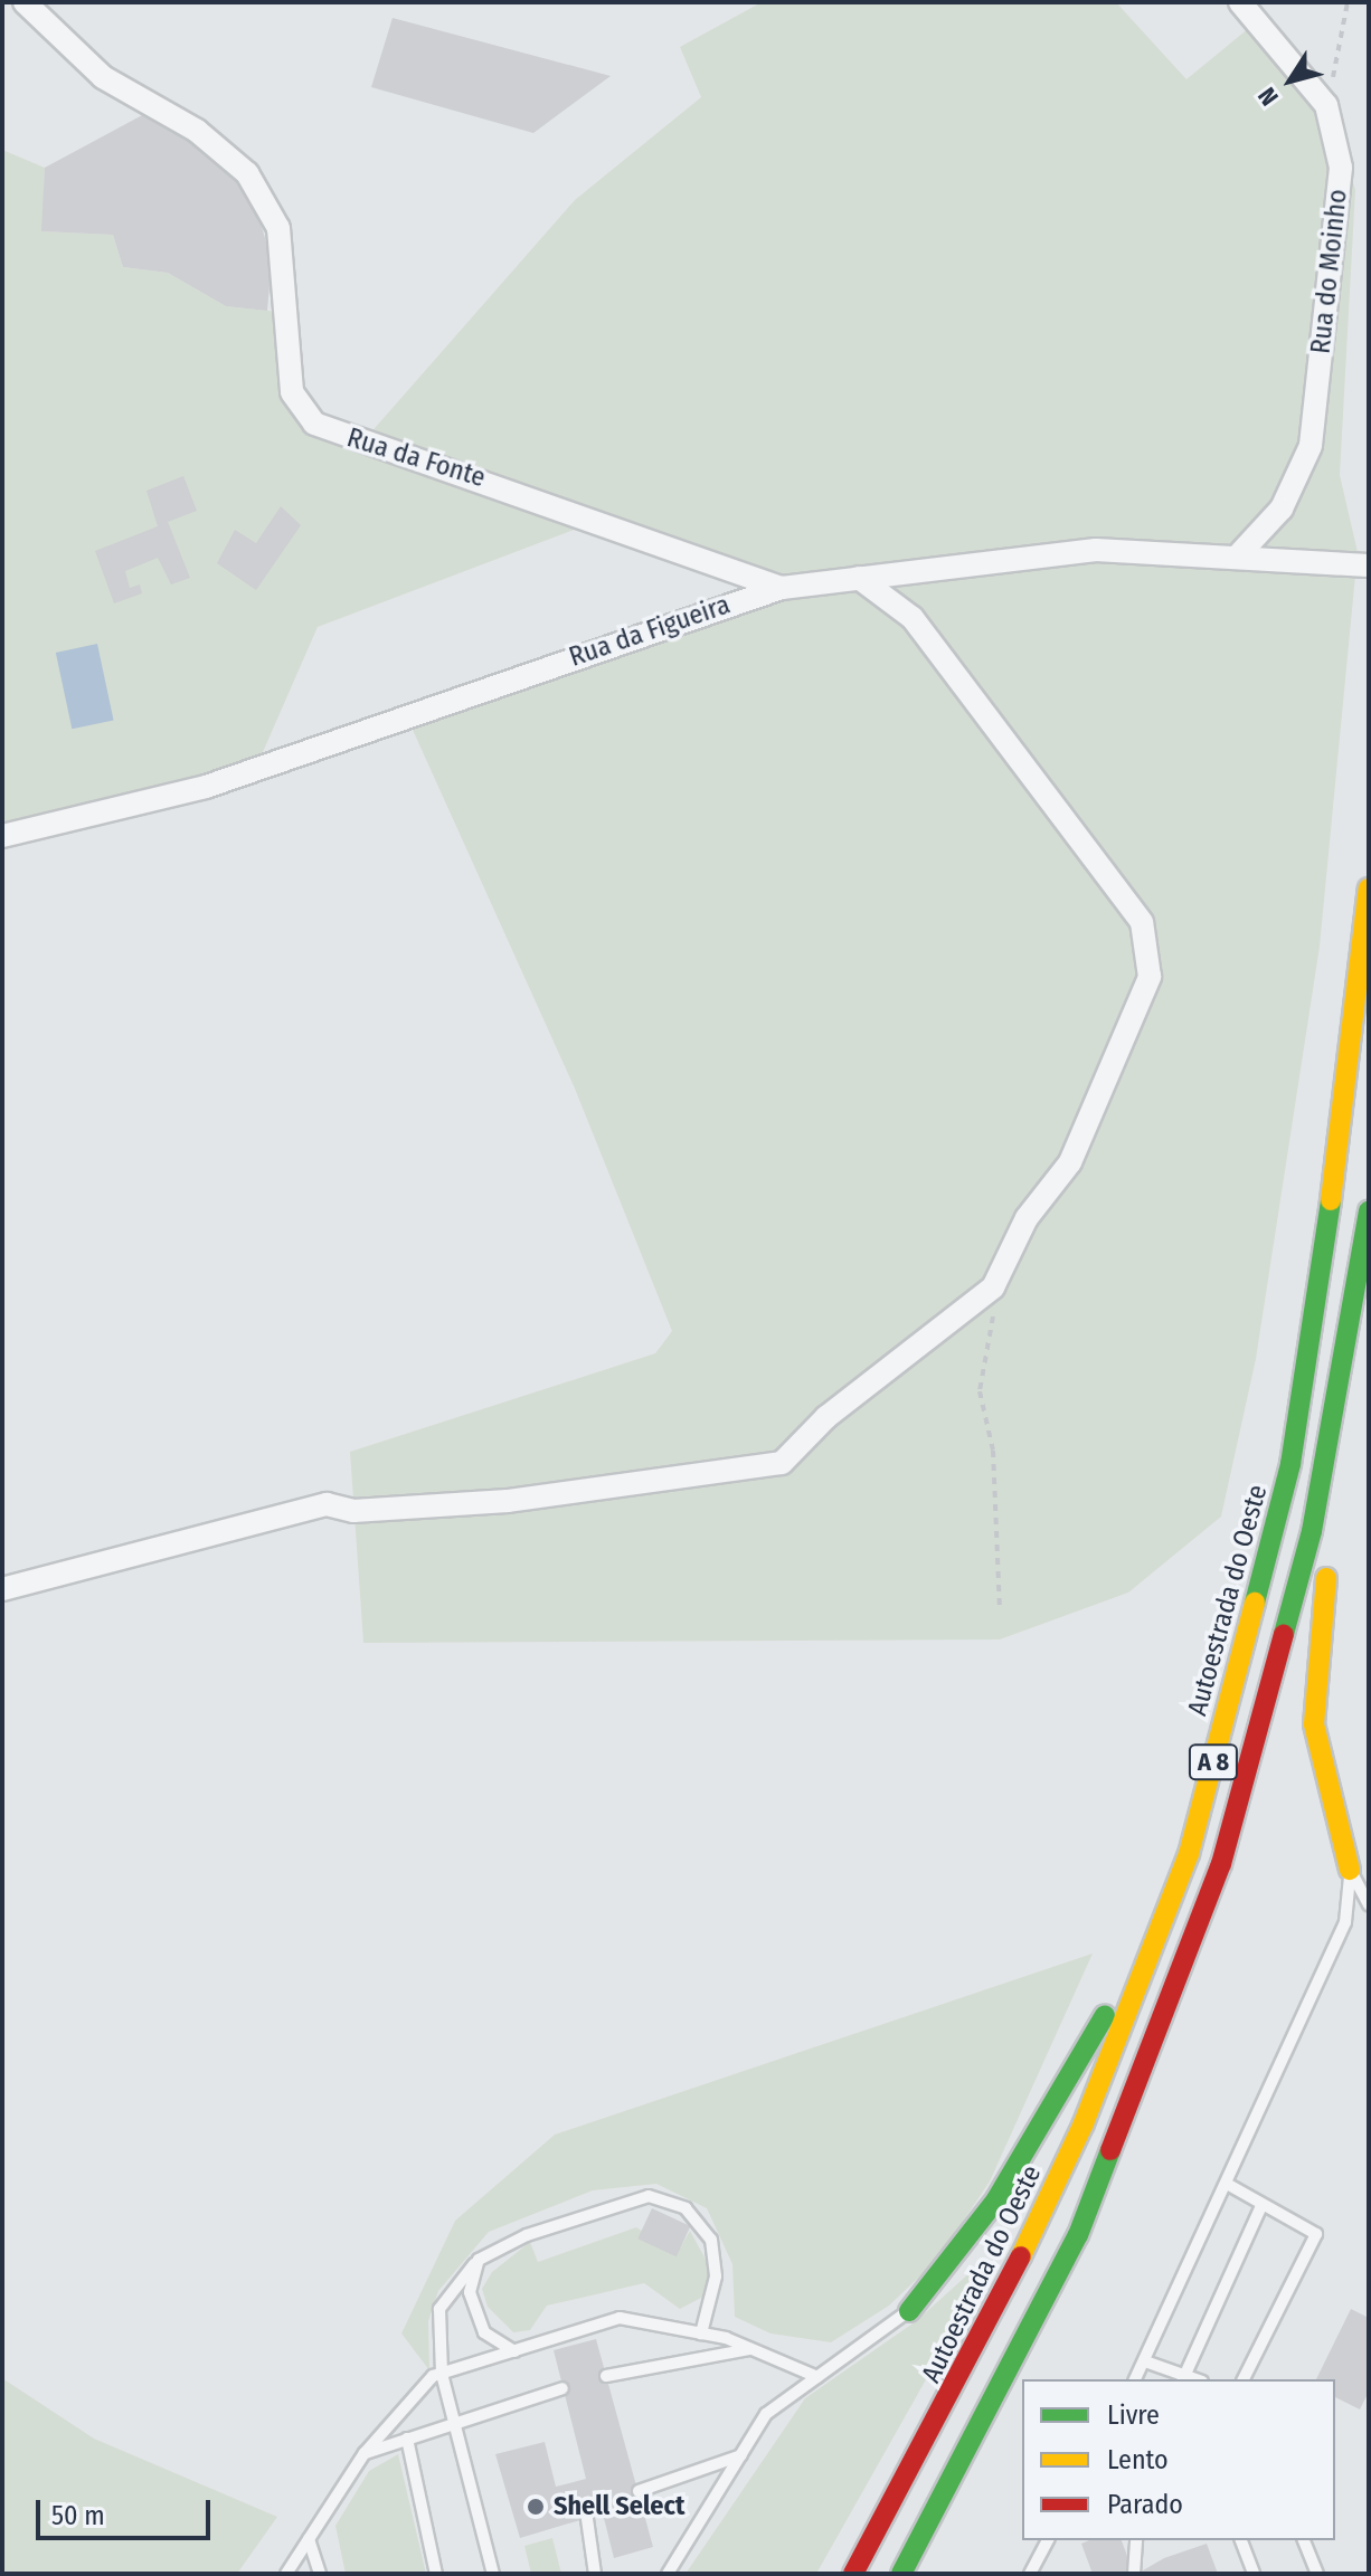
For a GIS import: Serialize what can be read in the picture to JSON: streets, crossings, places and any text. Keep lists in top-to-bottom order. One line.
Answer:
{"streets":{"highway":["Autoestrada do Oeste","A 8"],"street":["Rua do Moinho","Rua da Fonte","Rua da Figueira"]},"crossings":[["Rua do Moinho","Rua da Figueira"],["Rua da Fonte","Rua da Figueira"]],"places":["Shell Select"],"legend":["Livre","Lento","Parado"],"scale_bar":"50 m","north":"bottom left"}
